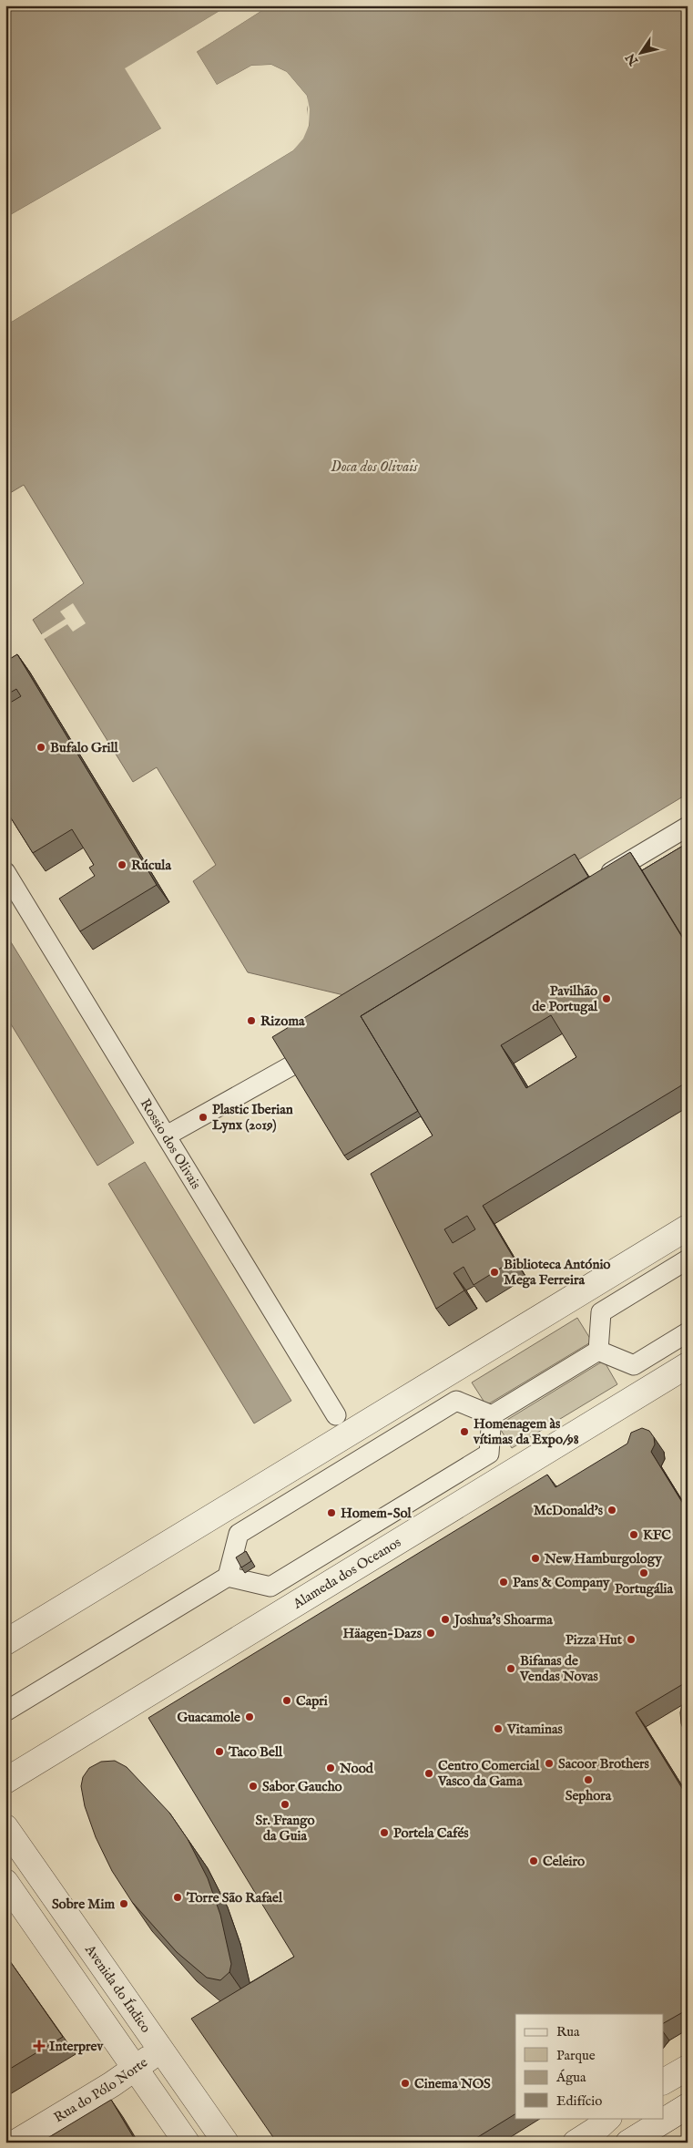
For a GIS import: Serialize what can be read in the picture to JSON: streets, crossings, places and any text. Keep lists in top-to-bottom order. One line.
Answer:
{"streets":{"street":["Rossio dos Olivais","Alameda dos Oceanos","Avenida do Índico","Rua do Pólo Norte"]},"crossings":[["Avenida do Índico","Rua do Pólo Norte"]],"water":["Doca dos Olivais"],"places":{"other":["Bufalo Grill","Rúcula","Pavilhão de Portugal","Rizoma","Plastic Iberian Lynx (2019)","Biblioteca António Mega Ferreira","Homenagem às vítimas da Expo/98","McDonald's","Homem-Sol","KFC","New Hamburgology","Portugália","Pans & Company","Joshua’s Shoarma","Häagen-Dazs","Pizza Hut","Bifanas de Vendas Novas","Capri","Guacamole","Vitaminas","Taco Bell","Sacoor Brothers","Nood","Centro Comercial Vasco da Gama","Sephora","Sabor Gaucho","Sr. Frango da Guia","Portela Cafés","Celeiro","Torre São Rafael","Sobre Mim","Cinema NOS"],"health":["Interprev"]},"legend":["Rua","Parque","Água","Edifício"],"north":"bottom left"}
